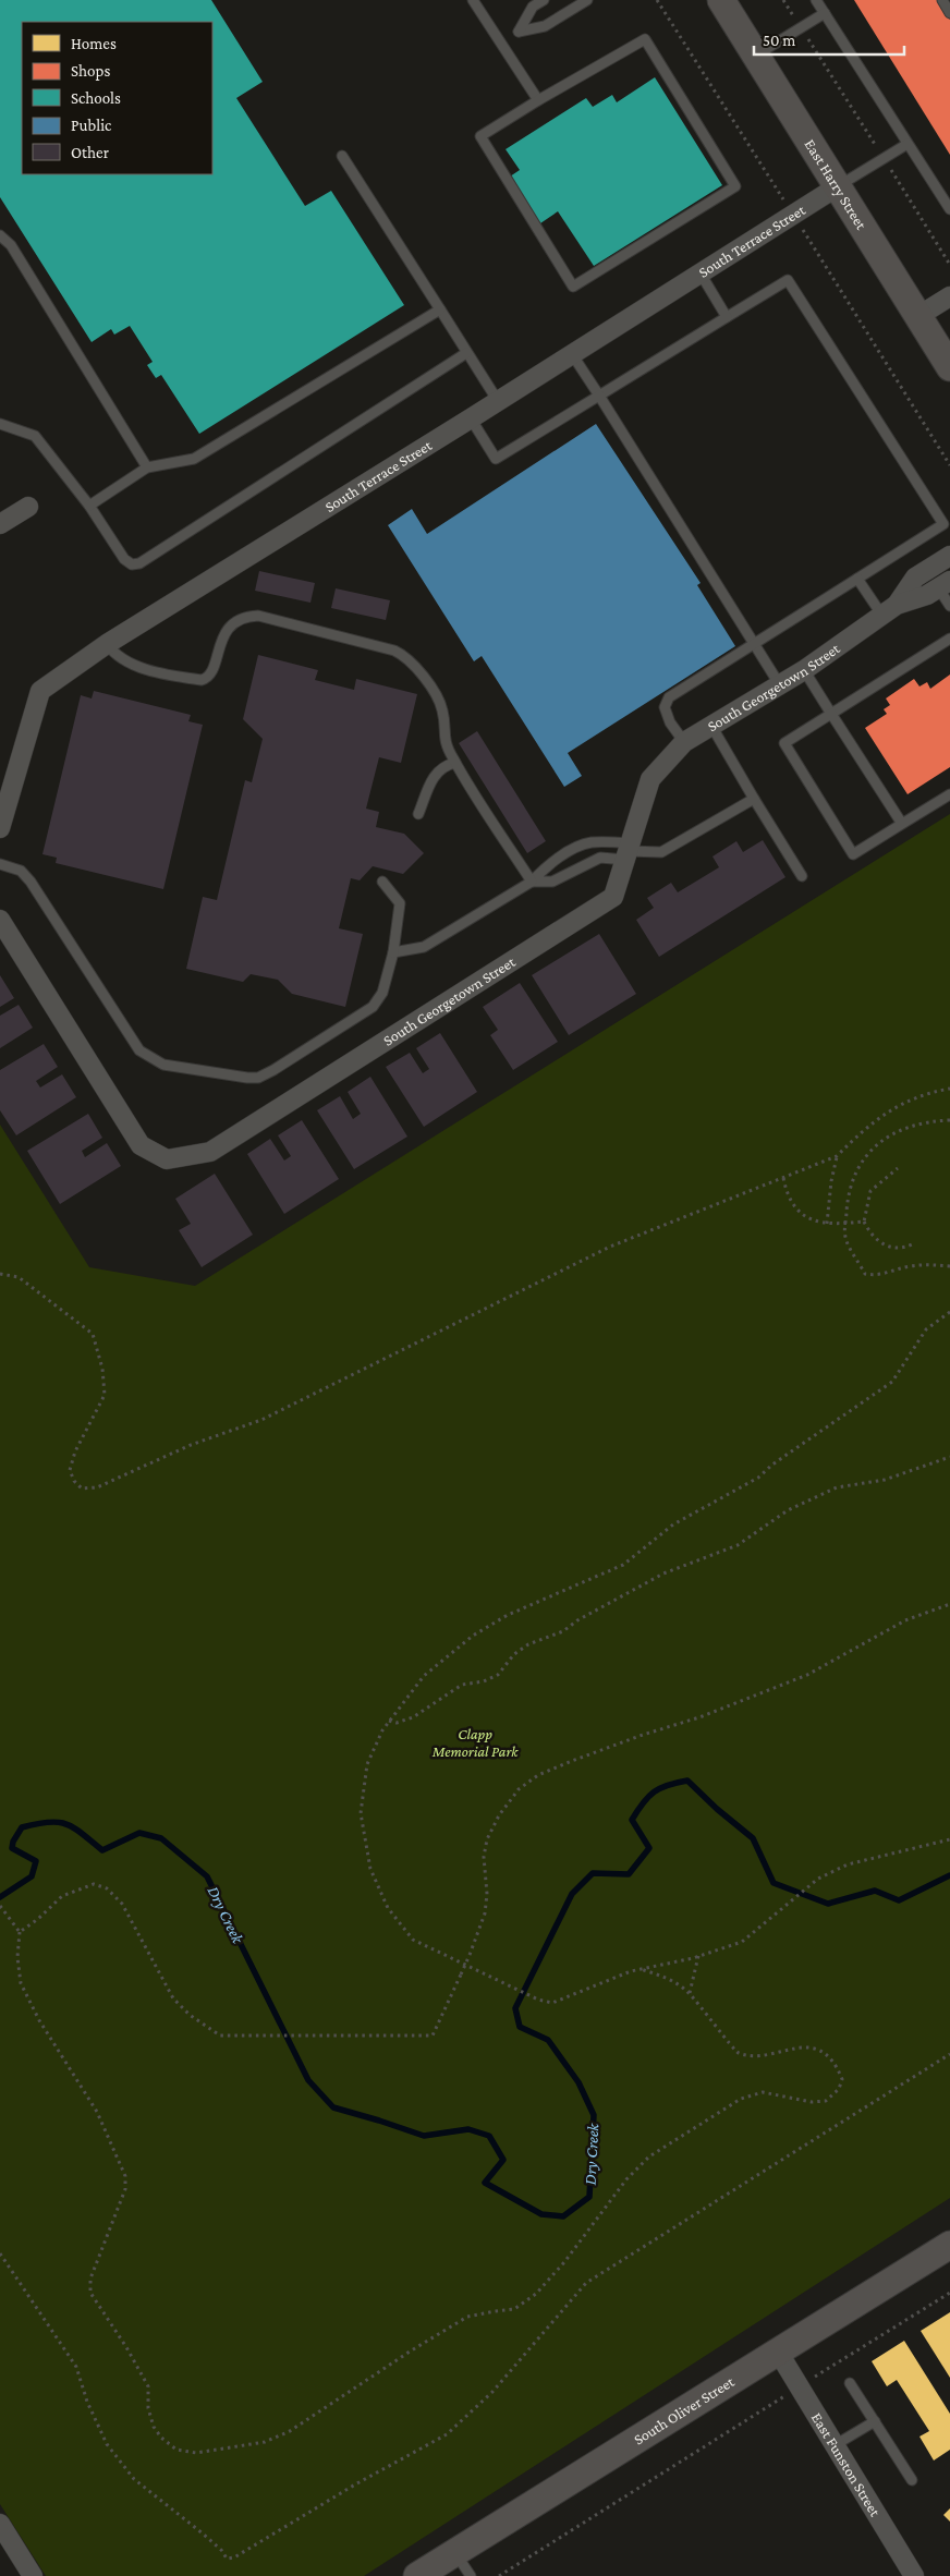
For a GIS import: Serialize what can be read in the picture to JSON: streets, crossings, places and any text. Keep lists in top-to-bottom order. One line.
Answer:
{"streets":{"main road":["East Harry Street","South Oliver Street"],"street":["South Terrace Street","South Georgetown Street","East Funston Street"]},"crossings":[["East Harry Street","South Terrace Street"],["South Oliver Street","East Funston Street"]],"water":["Dry Creek"],"parks":["Clapp Memorial Park"],"legend":["Homes","Shops","Schools","Public","Other"],"scale_bar":"50 m"}
